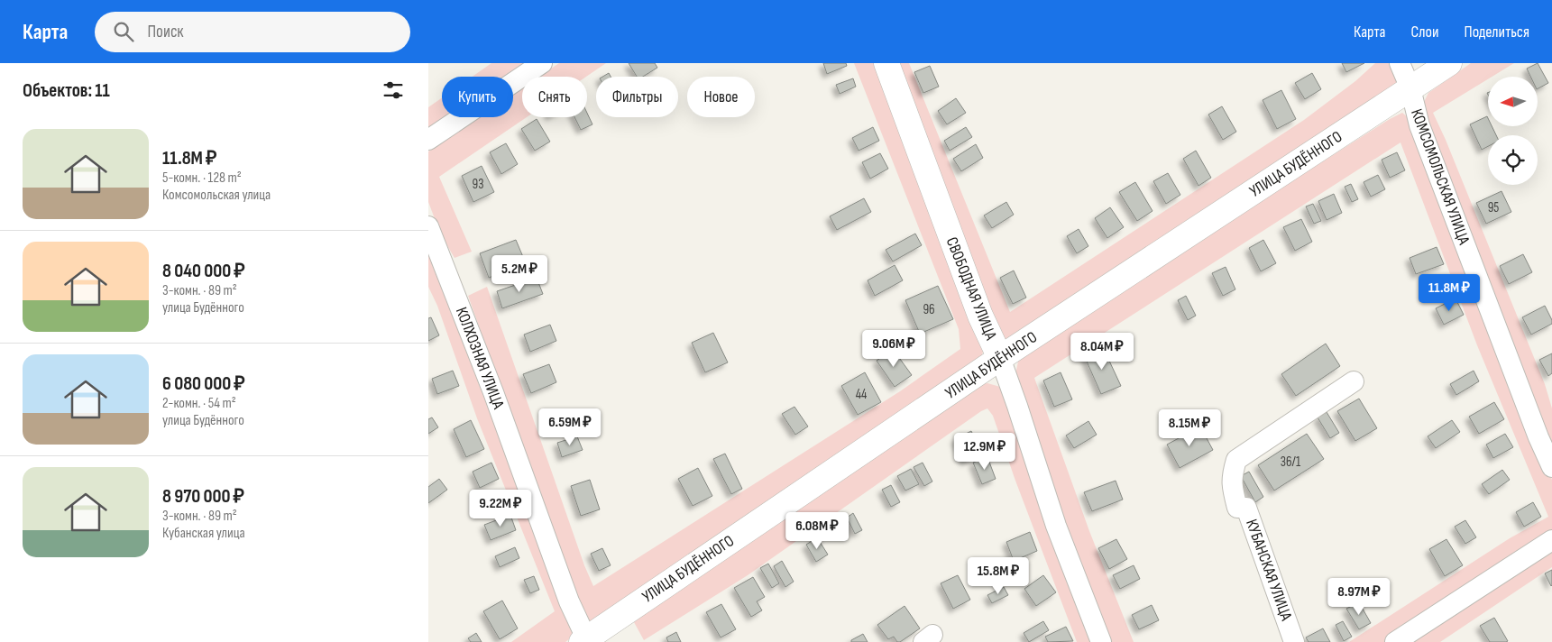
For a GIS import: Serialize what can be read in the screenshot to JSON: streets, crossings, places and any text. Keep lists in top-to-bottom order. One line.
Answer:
{"streets":{"street":["УЛИЦА БУДЁННОГО","КОМСОМОЛЬСКАЯ УЛИЦА","СВОБОДНАЯ УЛИЦА","КОЛХОЗНАЯ УЛИЦА","КУБАНСКАЯ УЛИЦА"]},"crossings":[["УЛИЦА БУДЁННОГО","КОМСОМОЛЬСКАЯ УЛИЦА"],["УЛИЦА БУДЁННОГО","СВОБОДНАЯ УЛИЦА"],["УЛИЦА БУДЁННОГО","КОЛХОЗНАЯ УЛИЦА"]],"house_numbers":["93","95","96","44","36/1"],"north":"left","page":{"header":"Карта","search":"Поиск","nav":["Карта","Слои","Поделиться"],"heading":"Объектов: 11","chip":["Купить","Снять","Фильтры","Новое"],"list":[{"name":"11.8M ₽","note":"5-комн. · 128 m² · Комсомольская улица"},{"name":"8 040 000 ₽","note":"3-комн. · 89 m² · улица Будённого"},{"name":"6 080 000 ₽","note":"2-комн. · 54 m² · улица Будённого"},{"name":"8 970 000 ₽","note":"3-комн. · 89 m² · Кубанская улица"}],"price":["5.2M ₽","11.8M ₽","9.06M ₽","8.04M ₽","6.59M ₽","8.15M ₽","12.9M ₽","9.22M ₽","6.08M ₽","15.8M ₽","8.97M ₽"]}}
